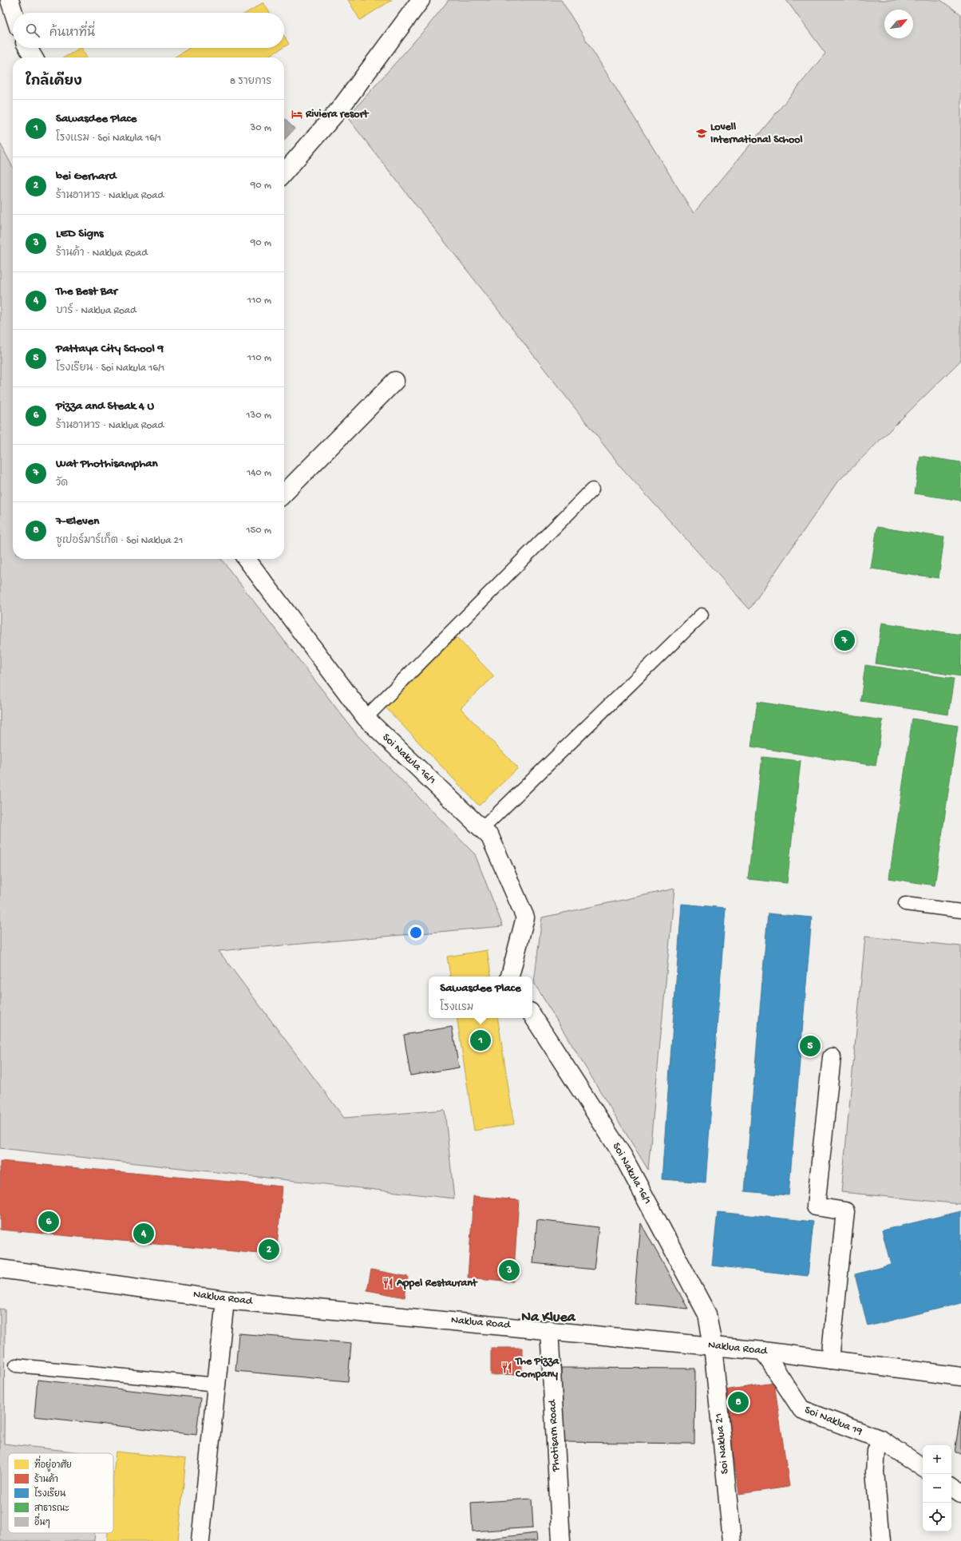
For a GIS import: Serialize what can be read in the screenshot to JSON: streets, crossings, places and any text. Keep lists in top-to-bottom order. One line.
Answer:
{"streets":{"street":["Soi Nakula 16/1","Naklua Road","Soi Naklua 19","Photisarn Road","Soi Naklua 21"]},"crossings":[["Soi Nakula 16/1","Naklua Road"],["Soi Nakula 16/1","Soi Naklua 21"],["Naklua Road","Soi Naklua 19"],["Naklua Road","Photisarn Road"],["Naklua Road","Soi Naklua 21"]],"districts":["Na Kluea"],"places":{"hotel":["Riviera resort"],"school or university":["Lovell International School"],"restaurant":["Appel Restaurant","The Pizza Company"]},"legend":["ที่อยู่อาศัย","ร้านค้า","โรงเรียน","สาธารณะ","อื่นๆ"],"north":"top right","page":{"search":"ค้นหาที่นี่","heading":["ใกล้เคียง","8 รายการ"],"list":[{"mark":"1","name":"Sawasdee Place","note":"โรงแรม · Soi Nakula 16/1","value":"30 m"},{"mark":"2","name":"bei Gerhard","note":"ร้านอาหาร · Naklua Road","value":"90 m"},{"mark":"3","name":"LED Signs","note":"ร้านค้า · Naklua Road","value":"90 m"},{"mark":"4","name":"The Best Bar","note":"บาร์ · Naklua Road","value":"110 m"},{"mark":"5","name":"Pattaya City School 9","note":"โรงเรียน · Soi Nakula 16/1","value":"110 m"},{"mark":"6","name":"Pizza and Steak 4 U","note":"ร้านอาหาร · Naklua Road","value":"130 m"},{"mark":"7","name":"Wat Phothisamphan","note":"วัด","value":"140 m"},{"mark":"8","name":"7-Eleven","note":"ซูเปอร์มาร์เก็ต · Soi Naklua 21","value":"150 m"}],"pins":["7","1","5","6","4","2","3","8"],"popup":["Sawasdee Place","โรงแรม"],"map_buttons":["+","−"]}}
